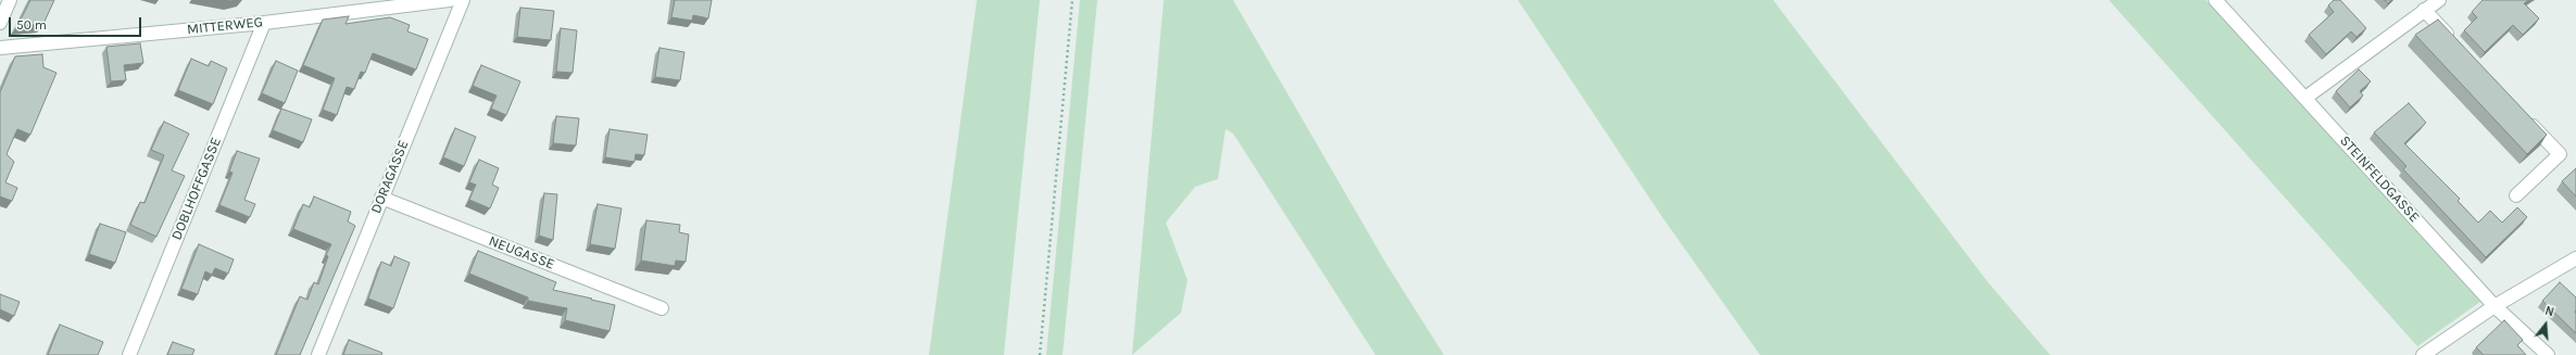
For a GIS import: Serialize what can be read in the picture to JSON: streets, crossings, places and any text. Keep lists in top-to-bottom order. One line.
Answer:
{"streets":{"street":["MITTERWEG","DORAGASSE","STEINFELDGASSE","DOBLHOFFGASSE","NEUGASSE"]},"crossings":[["MITTERWEG","DOBLHOFFGASSE"],["DORAGASSE","NEUGASSE"]],"scale_bar":"50 m","north":"top"}
